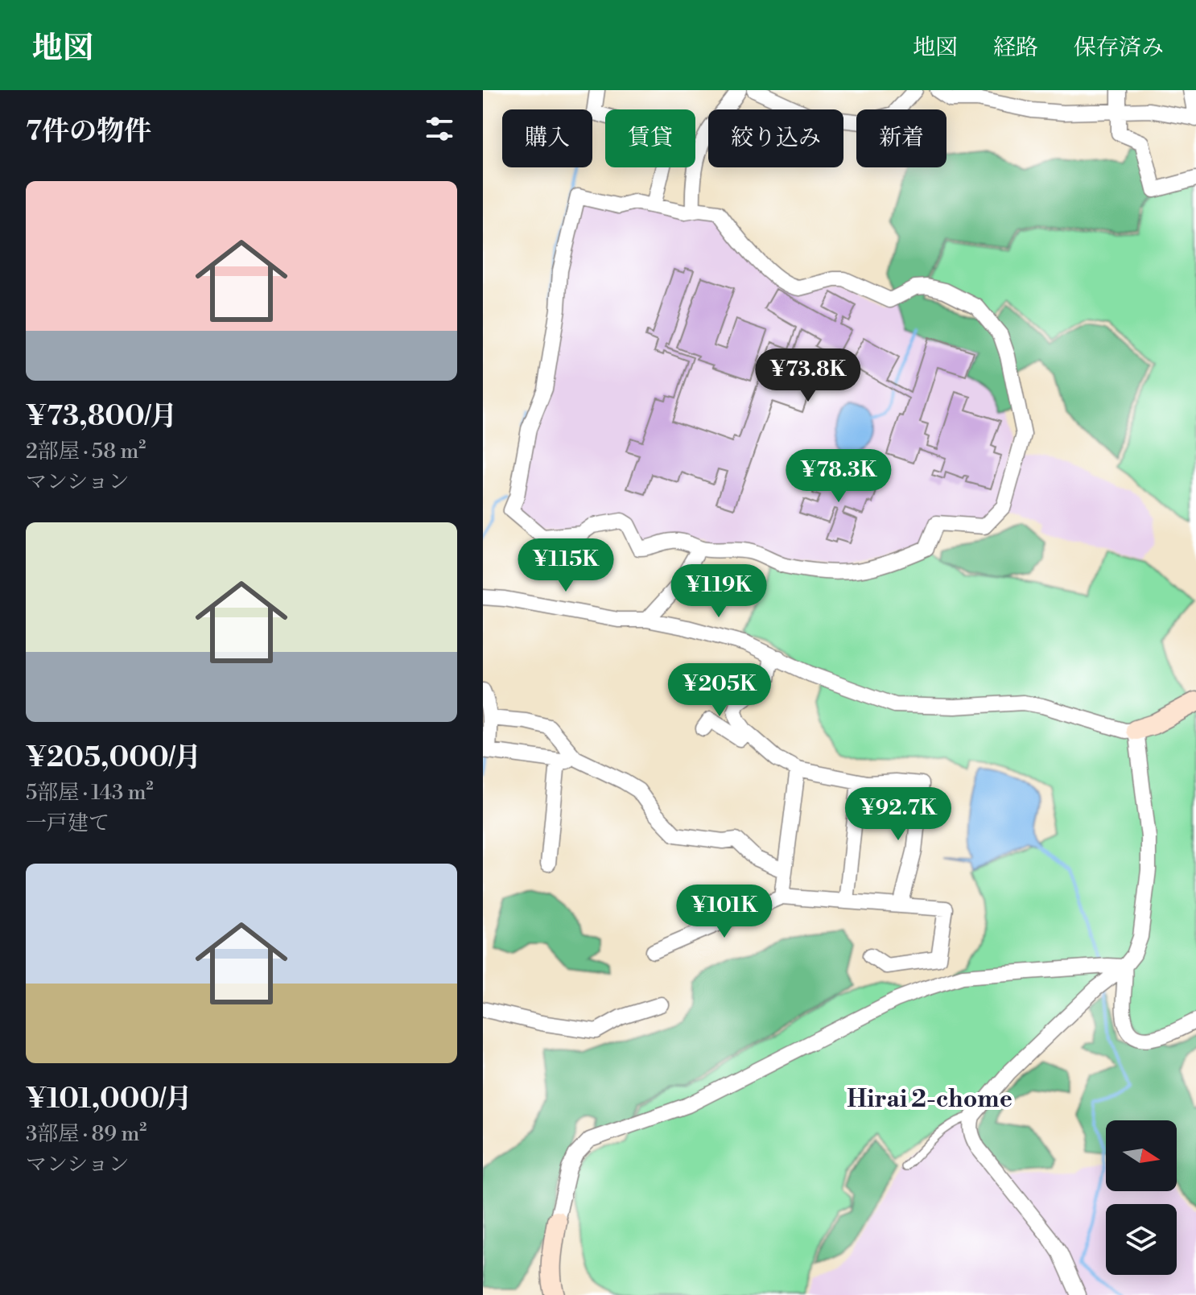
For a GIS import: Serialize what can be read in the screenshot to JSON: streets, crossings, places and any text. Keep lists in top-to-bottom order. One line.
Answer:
{"districts":["Hirai 2-chome"],"north":"right","page":{"header":"地図","nav":["地図","経路","保存済み"],"heading":"7件の物件","chip":["購入","賃貸","絞り込み","新着"],"list":[{"name":"¥73,800/月","note":"2部屋 · 58 m² · マンション"},{"name":"¥205,000/月","note":"5部屋 · 143 m² · 一戸建て"},{"name":"¥101,000/月","note":"3部屋 · 89 m² · マンション"}],"price":["¥73.8K","¥78.3K","¥115K","¥119K","¥205K","¥92.7K","¥101K"]}}
